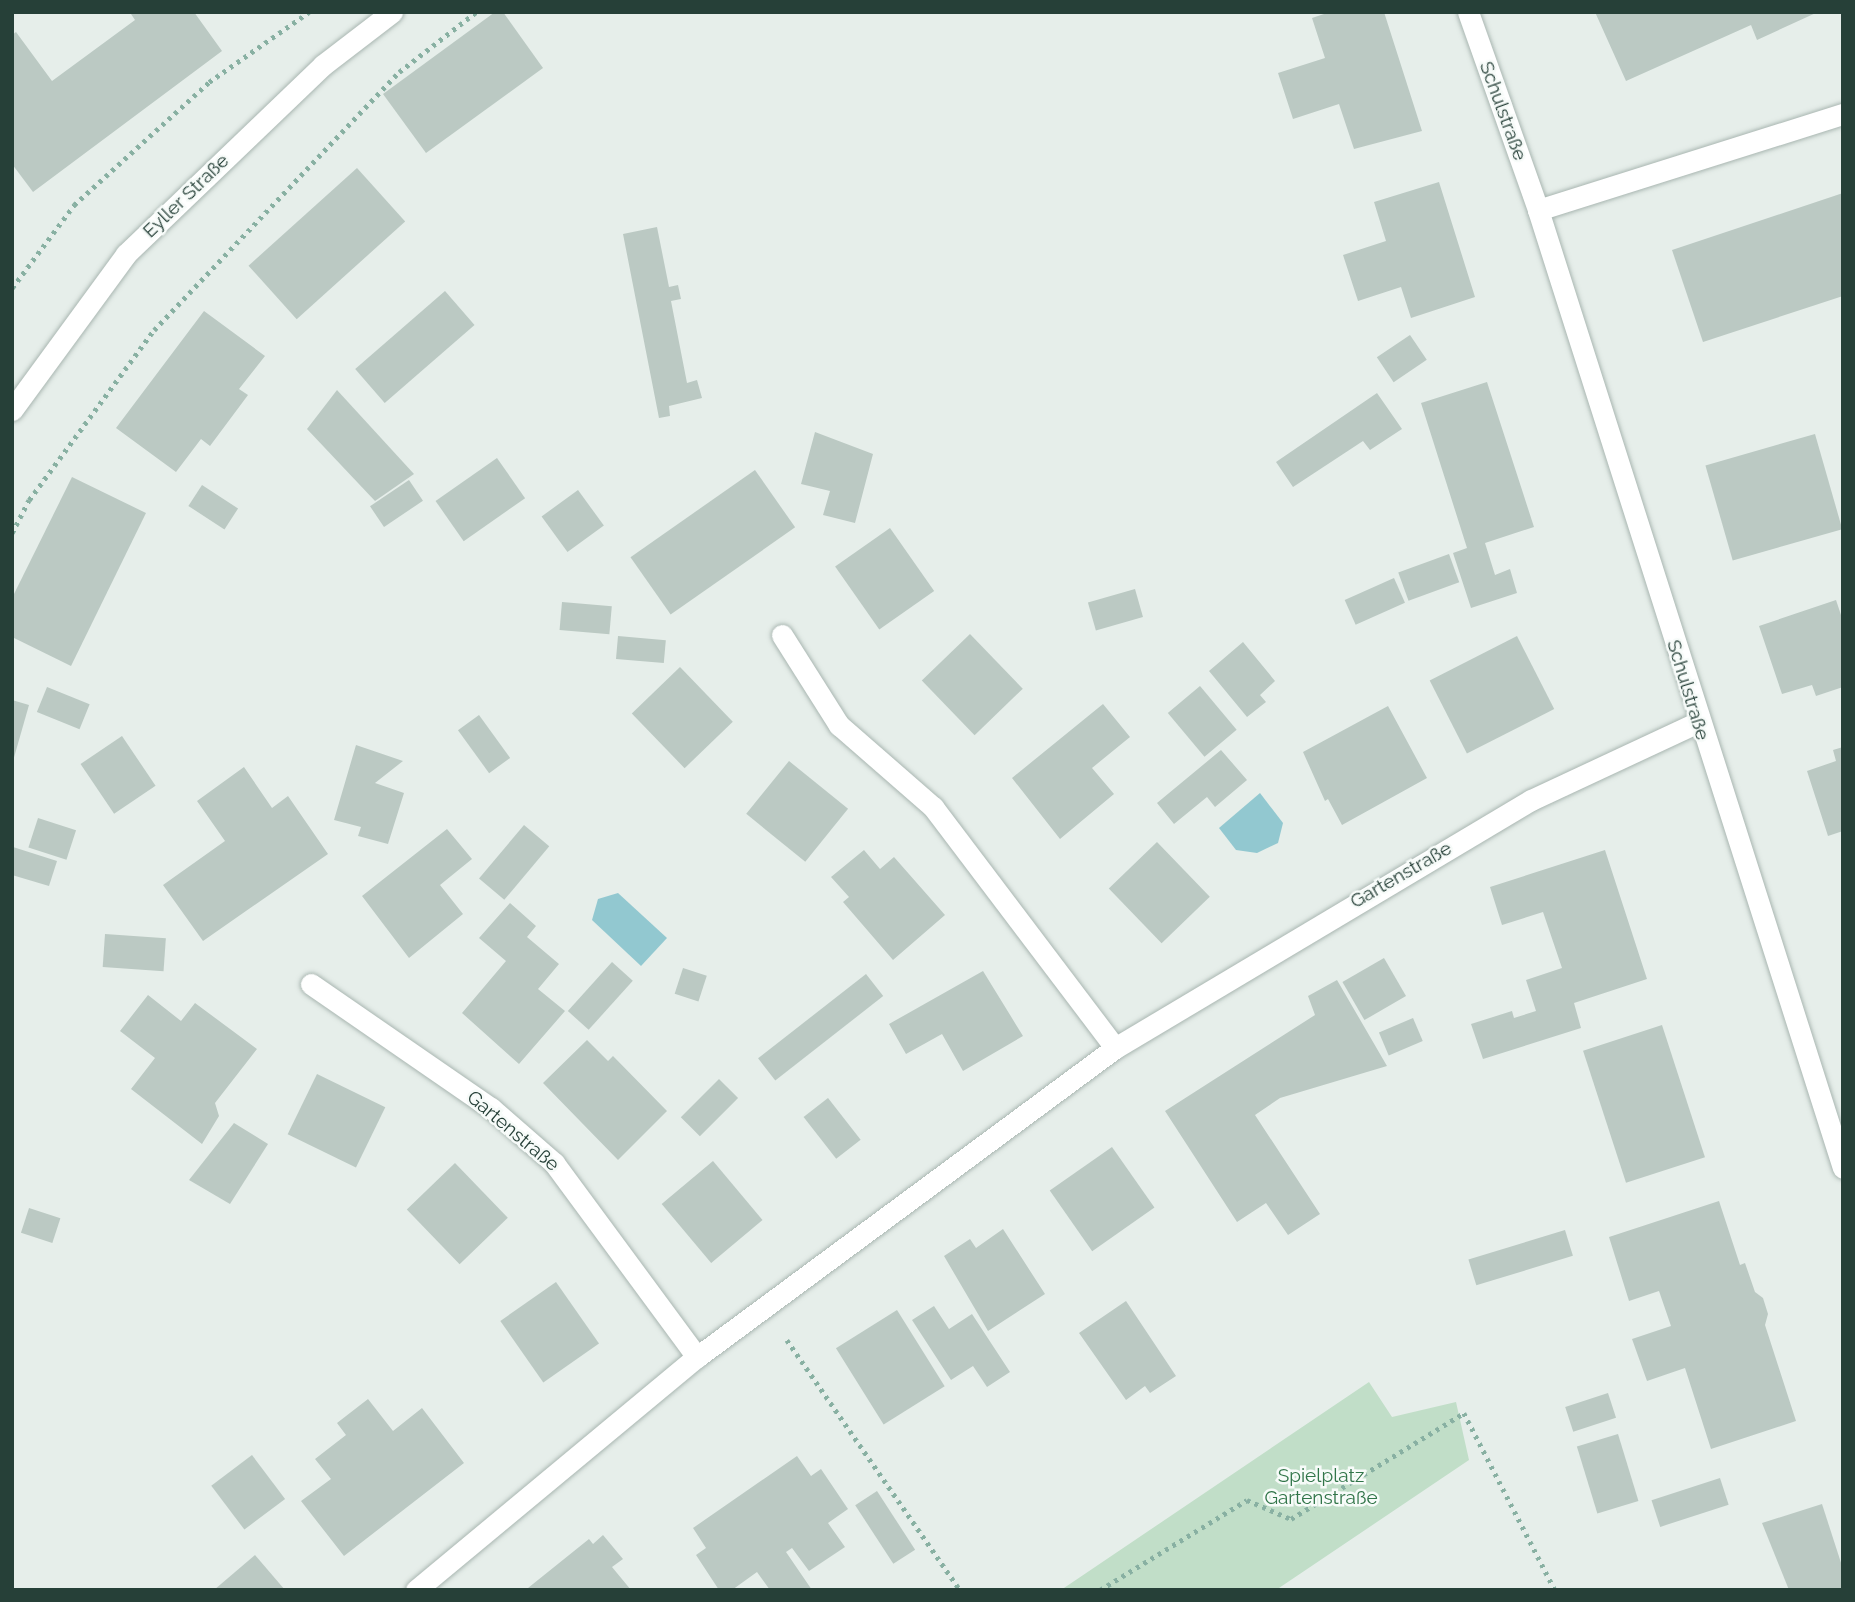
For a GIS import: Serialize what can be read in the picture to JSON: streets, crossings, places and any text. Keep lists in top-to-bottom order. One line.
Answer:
{"streets":{"street":["Schulstraße","Eyller Straße","Gartenstraße"]},"crossings":[["Schulstraße","Gartenstraße"]],"parks":["Spielplatz Gartenstraße"]}
